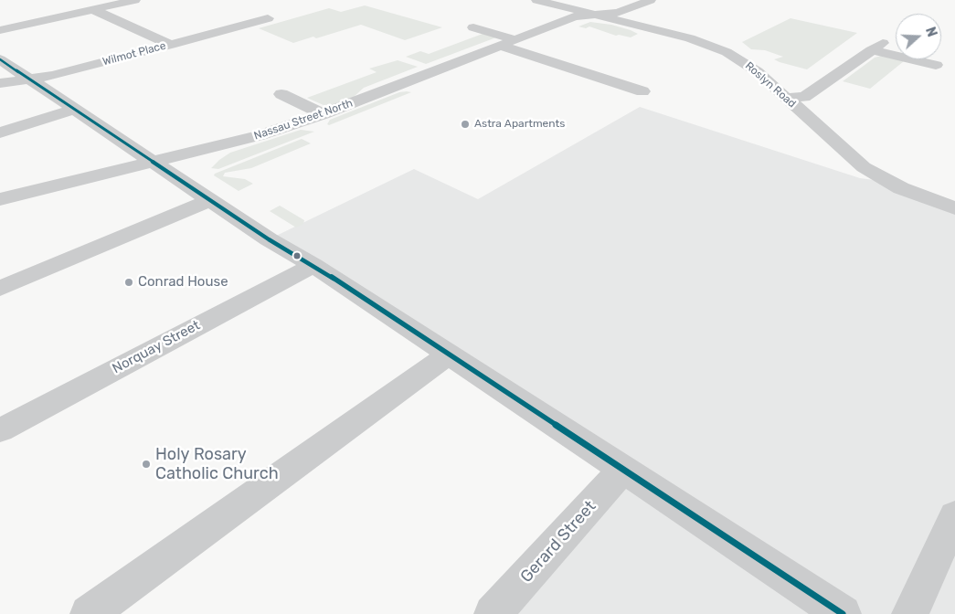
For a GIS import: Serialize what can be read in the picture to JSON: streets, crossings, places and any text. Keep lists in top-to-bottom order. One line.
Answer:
{"streets":{"street":["Wilmot Place","Roslyn Road","Nassau Street North","Norquay Street","Gerard Street"]},"crossings":[["Roslyn Road","Nassau Street North"]],"places":["Astra Apartments","Conrad House","Holy Rosary Catholic Church"],"north":"right"}
